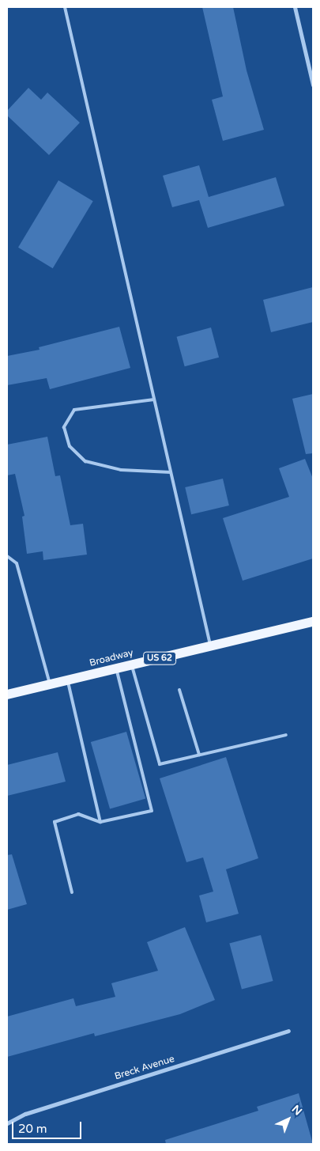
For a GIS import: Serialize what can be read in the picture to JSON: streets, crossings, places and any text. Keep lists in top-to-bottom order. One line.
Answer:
{"streets":{"main road":["Broadway","US 62"],"street":["Breck Avenue"]},"scale_bar":"20 m","north":"top right"}
